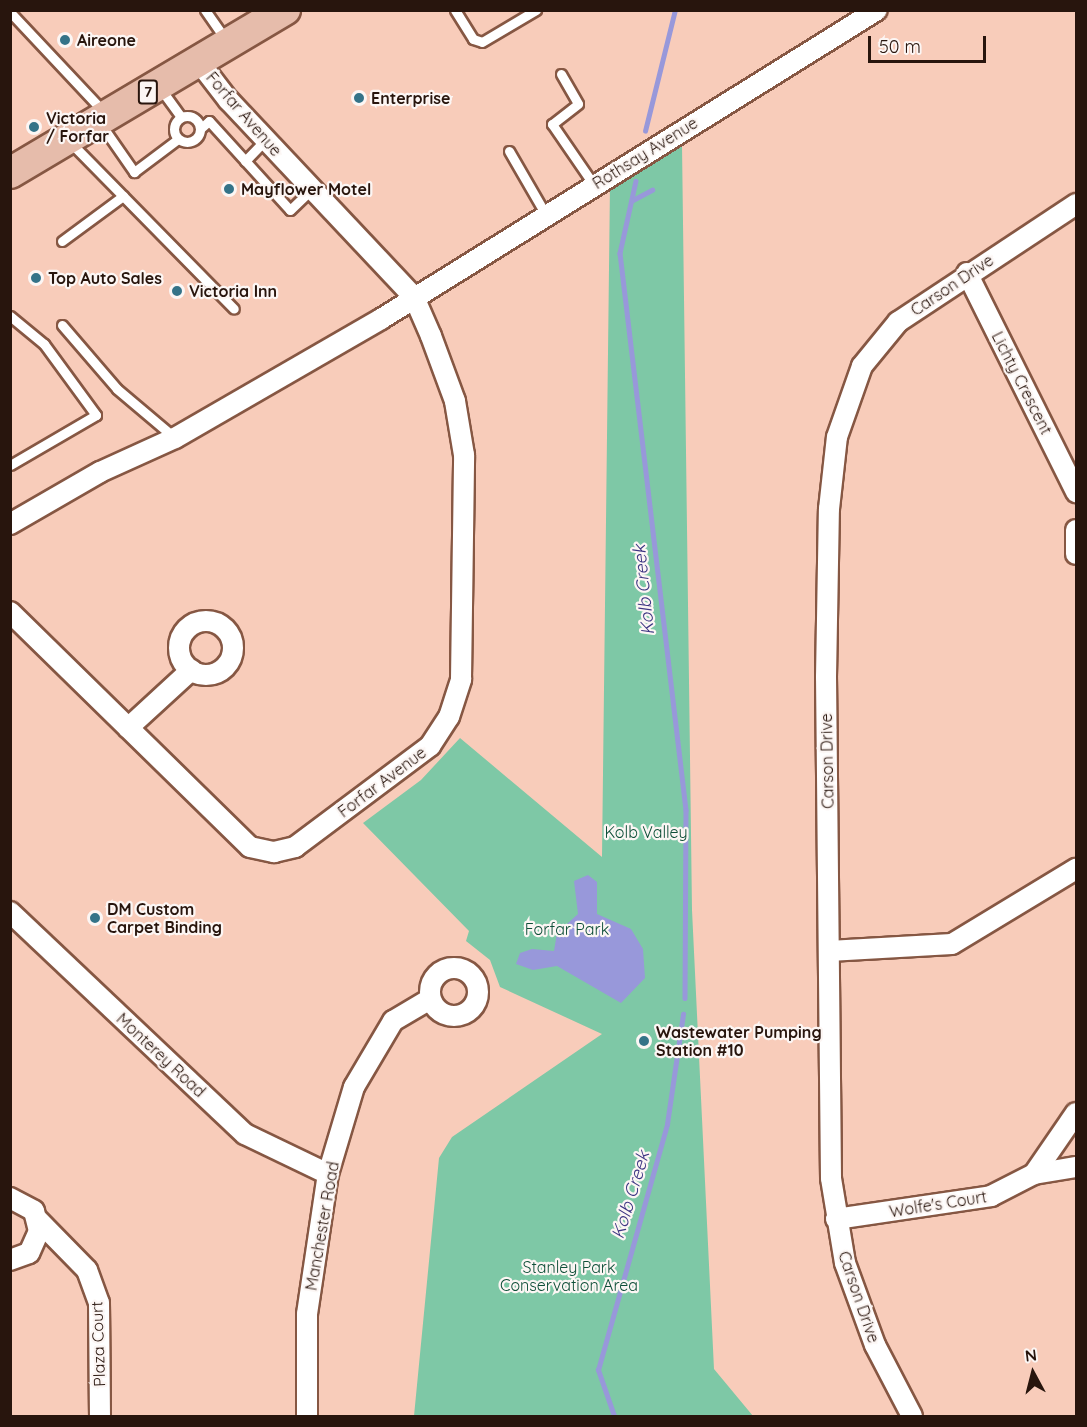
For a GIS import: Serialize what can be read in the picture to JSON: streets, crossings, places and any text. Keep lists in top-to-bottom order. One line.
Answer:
{"streets":{"main road":["7"],"street":["Forfar Avenue","Rothsay Avenue","Carson Drive","Lichty Crescent","Monterey Road","Wolfe's Court","Manchester Road","Plaza Court"]},"crossings":[["7","Forfar Avenue"],["Forfar Avenue","Rothsay Avenue"],["Carson Drive","Lichty Crescent"],["Carson Drive","Wolfe's Court"],["Monterey Road","Manchester Road"]],"water":["Kolb Creek"],"parks":["Kolb Valley","Forfar Park","Stanley Park Conservation Area"],"places":["Aireone","Enterprise","Victoria / Forfar","Mayflower Motel","Top Auto Sales","Victoria Inn","DM Custom Carpet Binding","Wastewater Pumping Station #10"],"scale_bar":"50 m","north":"top"}
